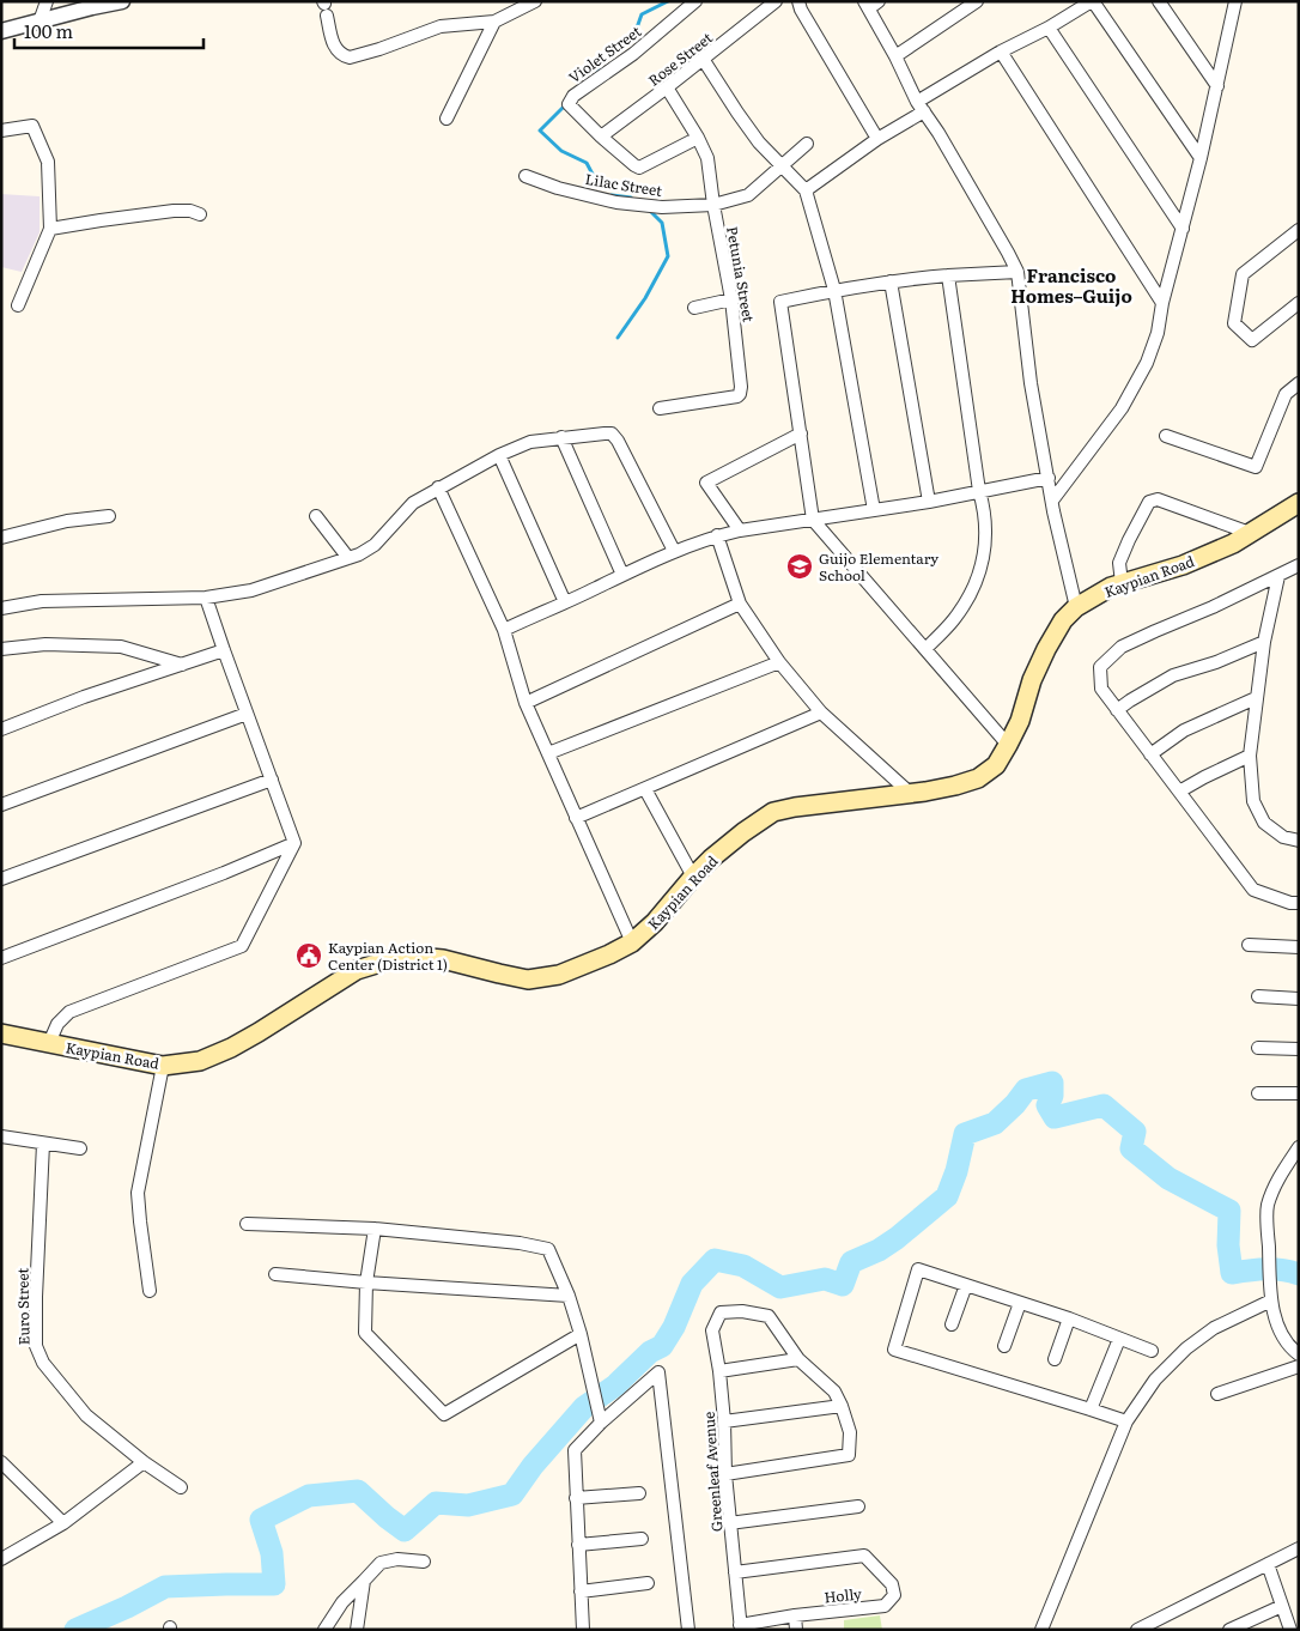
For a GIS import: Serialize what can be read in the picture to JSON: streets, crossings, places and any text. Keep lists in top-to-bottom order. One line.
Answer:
{"streets":{"main road":["Kaypian Road"],"street":["Violet Street","Rose Street","Lilac Street","Petunia Street","Euro Street","Greenleaf Avenue","Holly"]},"crossings":[["Violet Street","Rose Street"],["Rose Street","Petunia Street"],["Lilac Street","Petunia Street"],["Greenleaf Avenue","Holly"]],"districts":["Francisco Homes–Guijo"],"places":{"school or university":["Guijo Elementary School"],"public building":["Kaypian Action Center (District 1)"]},"scale_bar":"100 m"}
